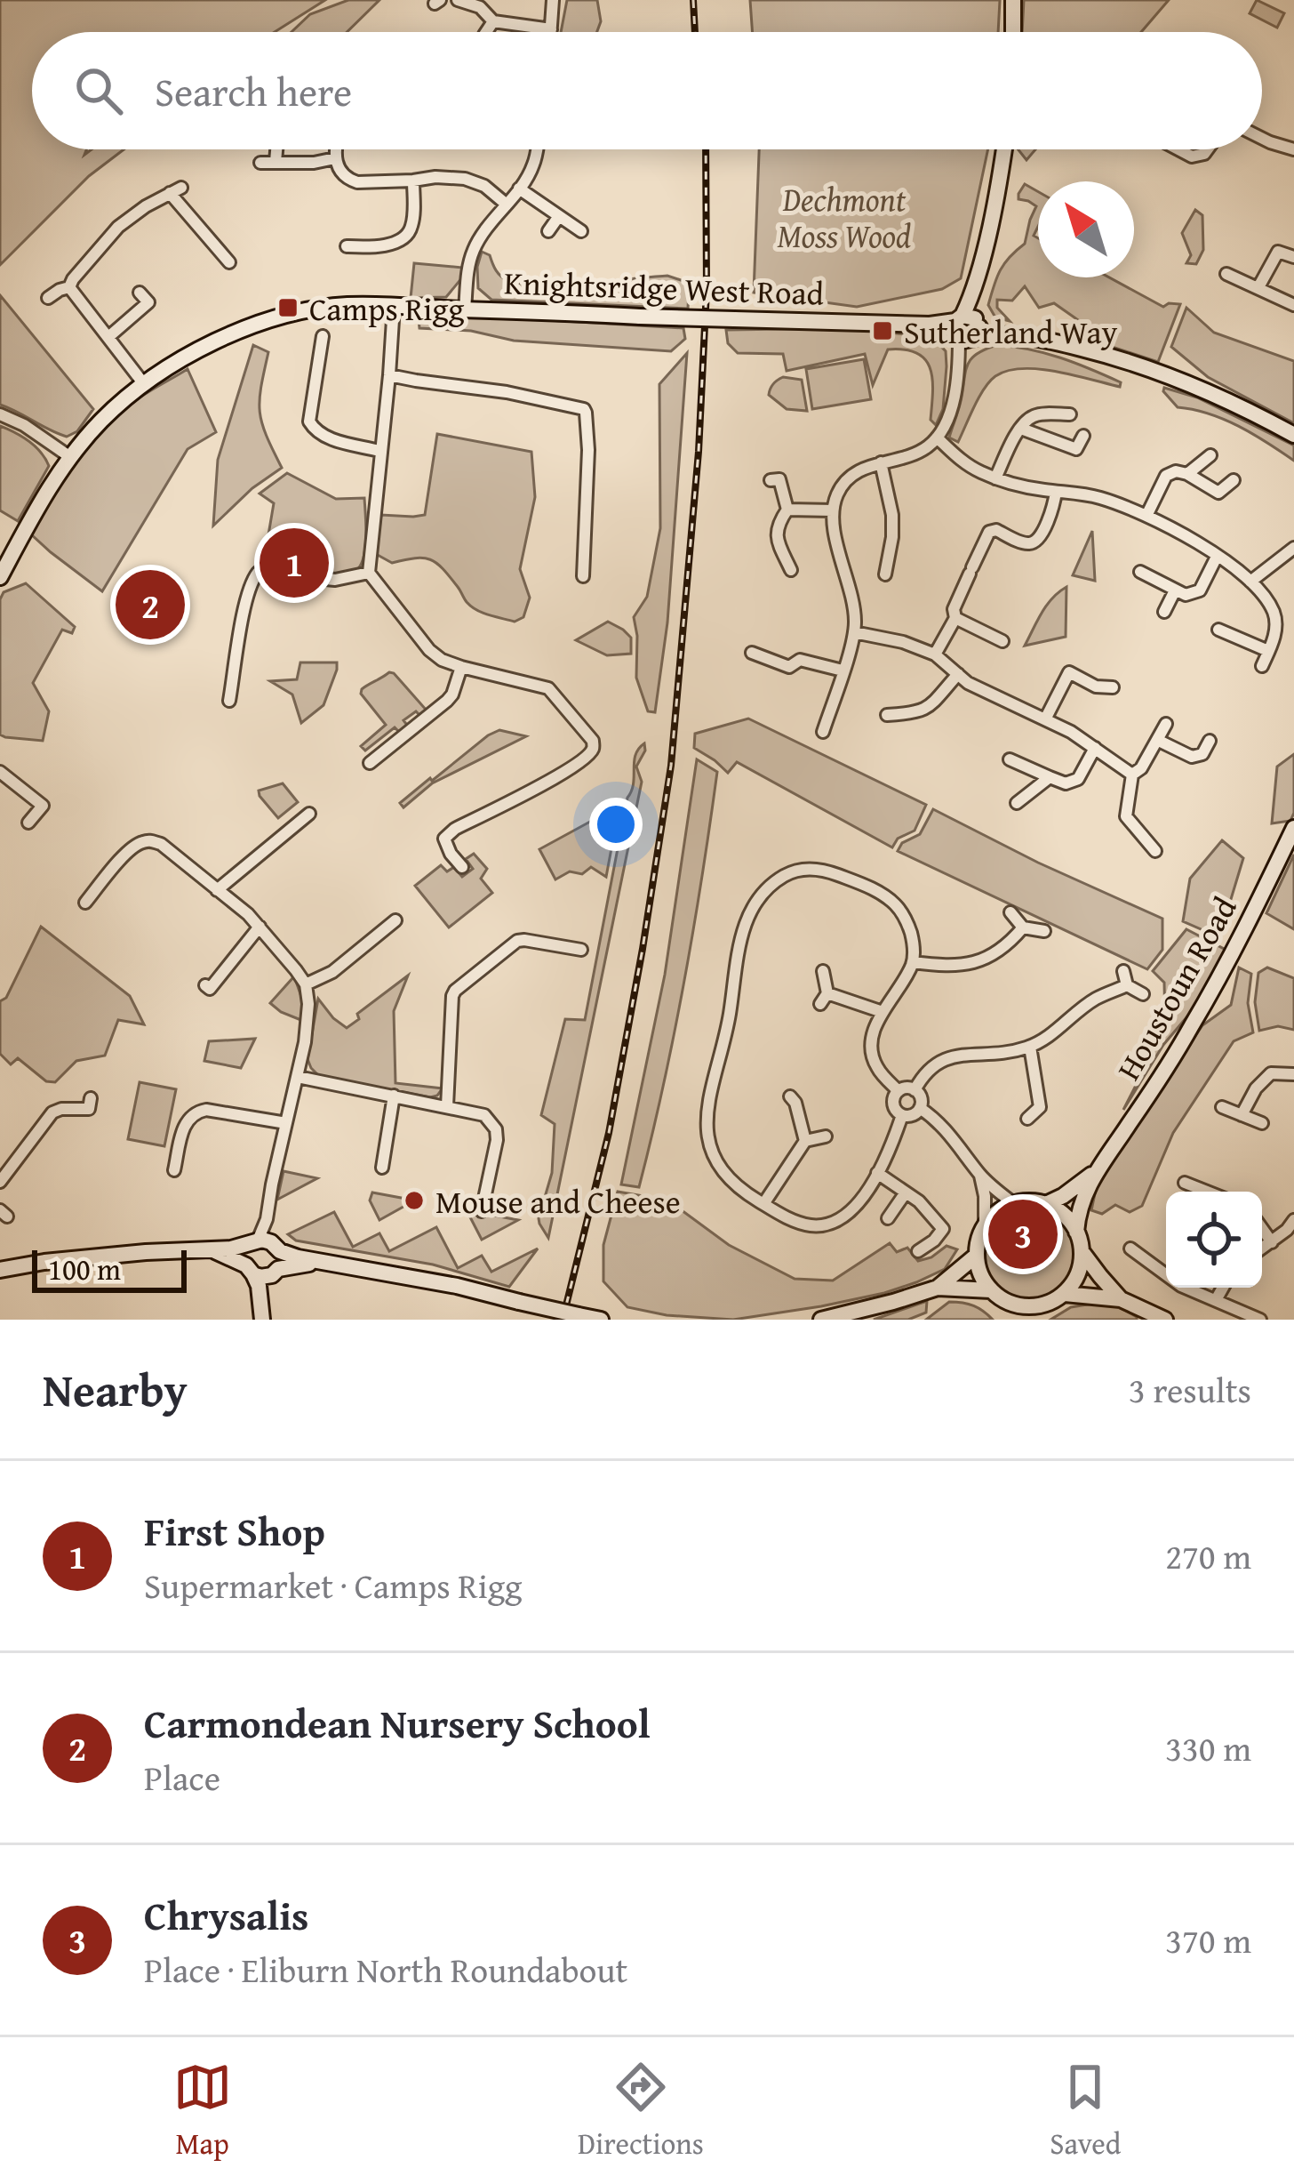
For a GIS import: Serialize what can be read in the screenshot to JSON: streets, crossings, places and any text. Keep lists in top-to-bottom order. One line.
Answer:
{"streets":{"street":["Knightsridge West Road","Houstoun Road"]},"parks":["Dechmont Moss Wood"],"places":{"transit":["Camps Rigg","Sutherland Way"],"other":["Mouse and Cheese"]},"scale_bar":"100 m","north":"top left","page":{"search":"Search here","pins":["1","2","3"],"scale":"100 m","heading":["Nearby","3 results"],"list":[{"mark":"1","name":"First Shop","note":"Supermarket · Camps Rigg","value":"270 m"},{"mark":"2","name":"Carmondean Nursery School","note":"Place","value":"330 m"},{"mark":"3","name":"Chrysalis","note":"Place · Eliburn North Roundabout","value":"370 m"}],"nav":["Map","Directions","Saved"]}}
